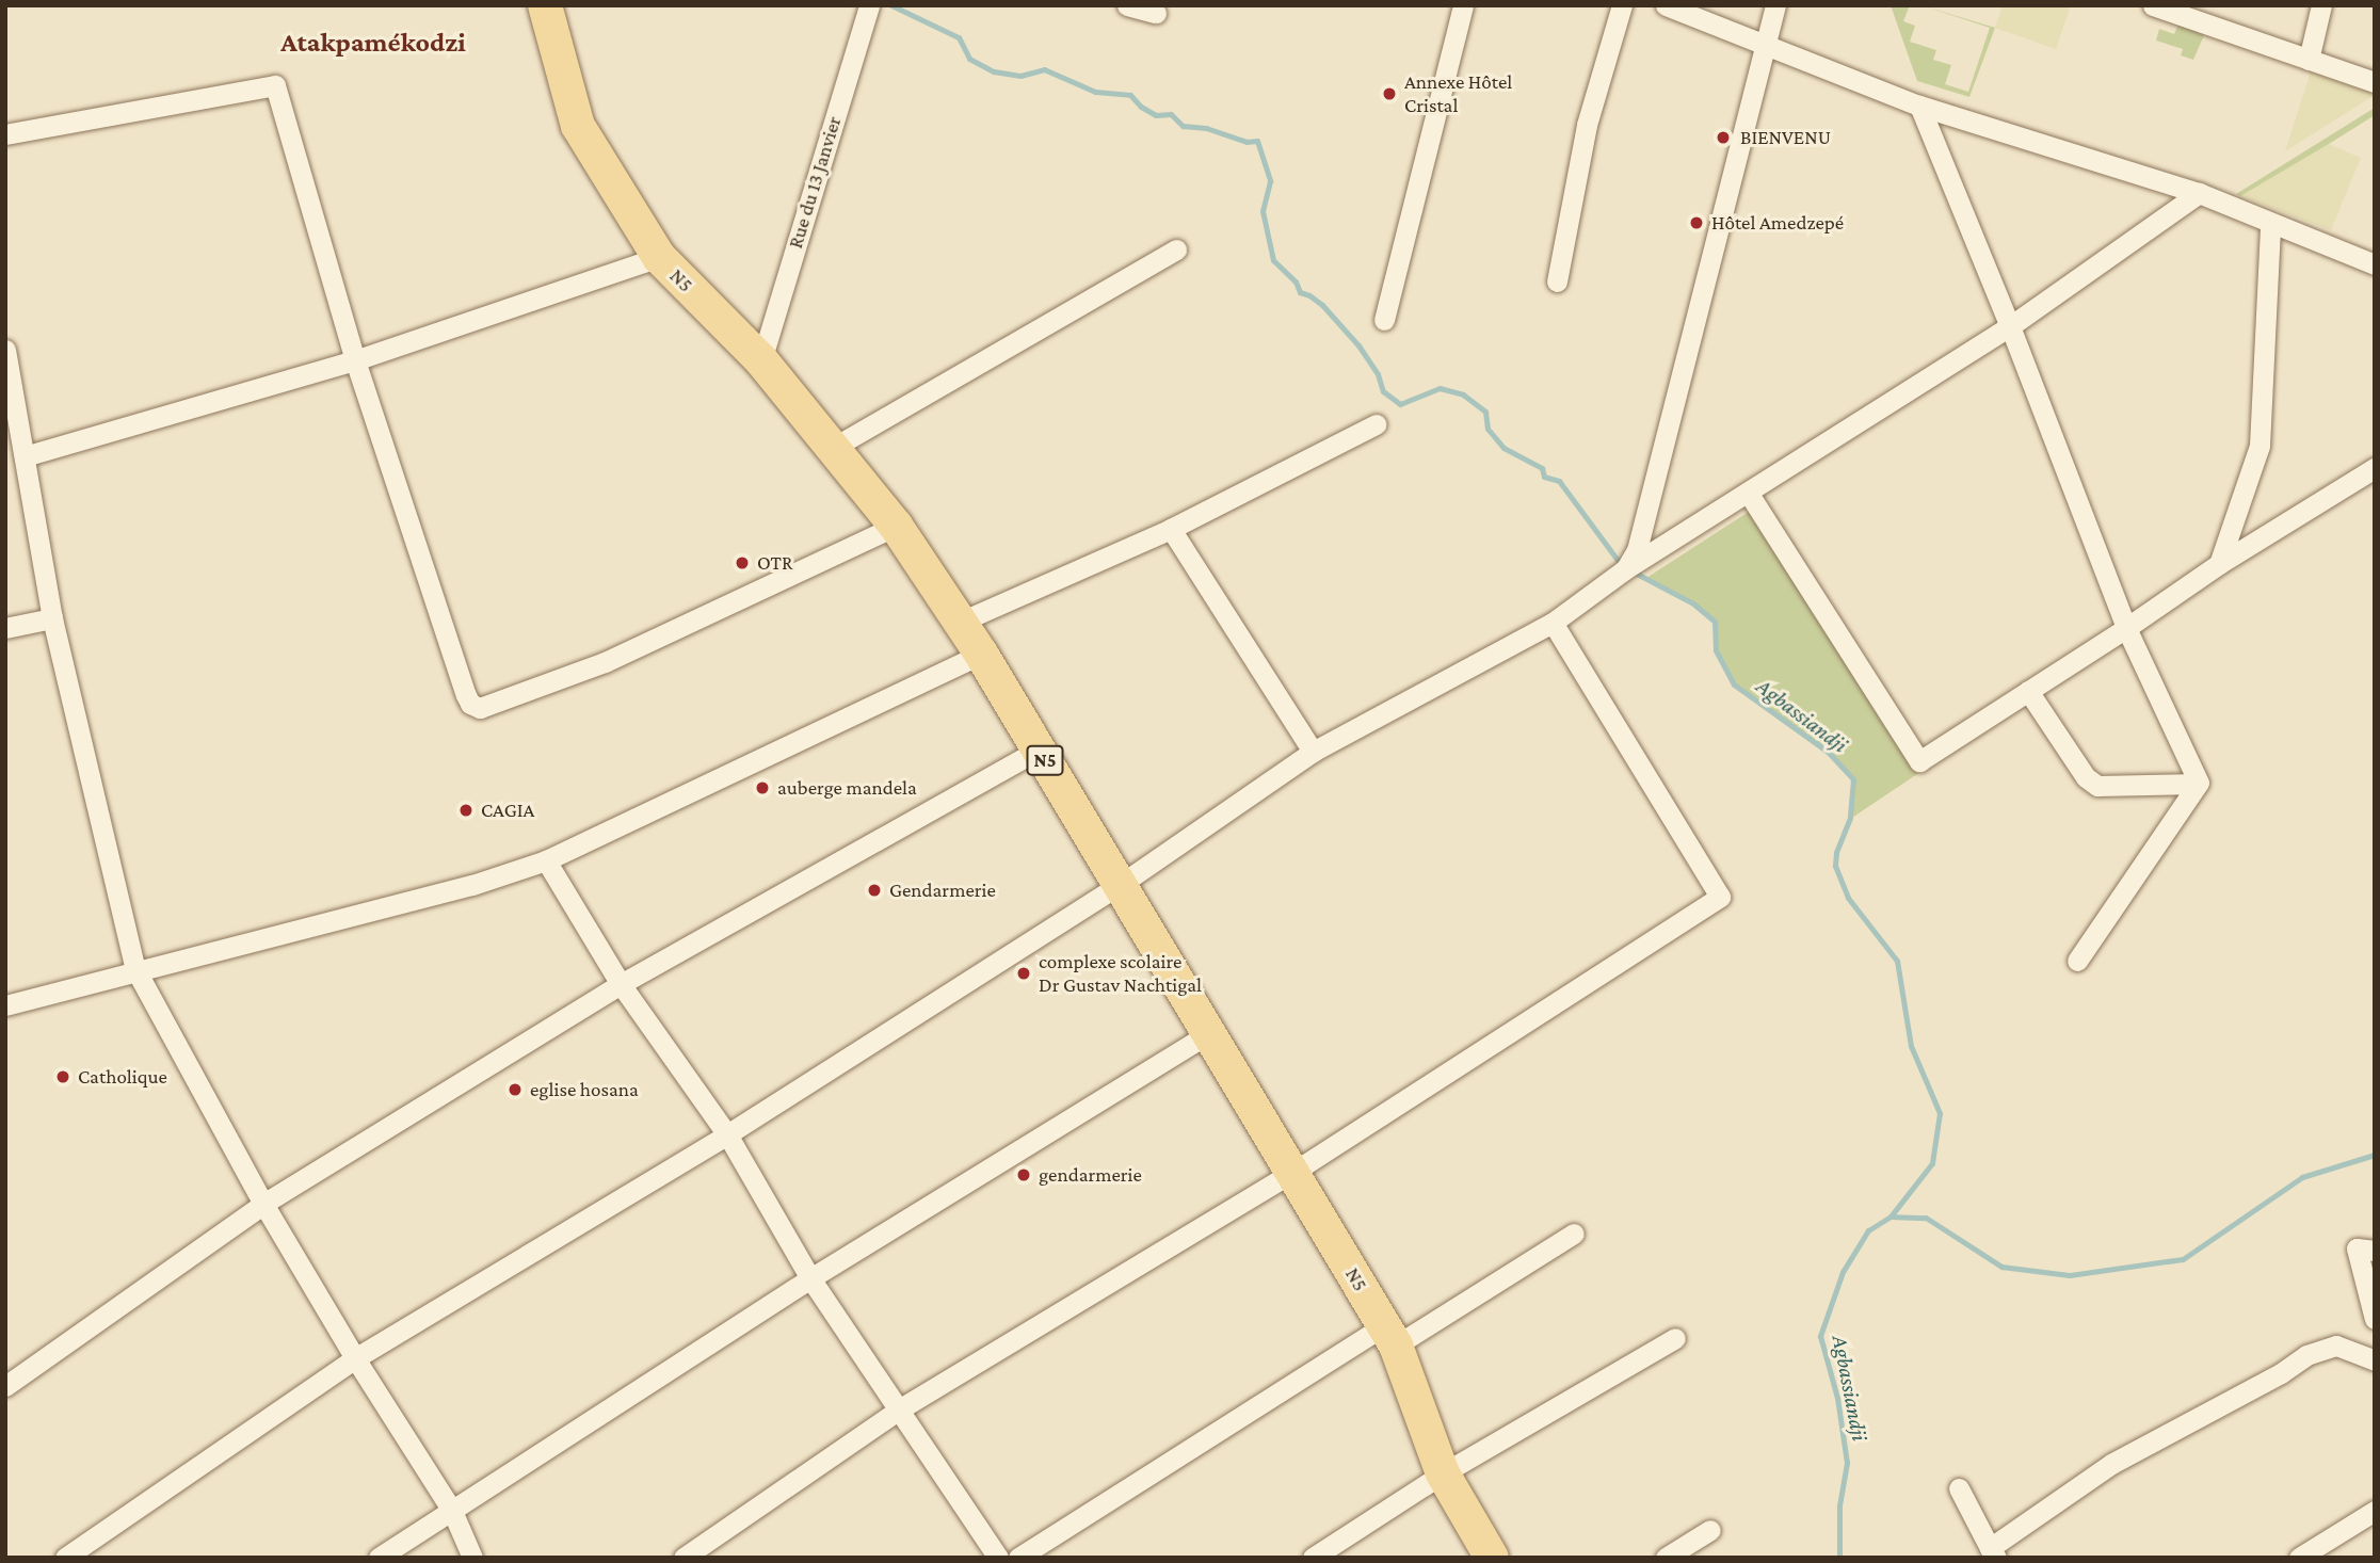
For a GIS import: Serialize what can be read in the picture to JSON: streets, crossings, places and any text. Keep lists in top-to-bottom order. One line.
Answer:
{"streets":{"main road":["N5"],"street":["Rue du 13 Janvier"]},"crossings":[["Rue du 13 Janvier","N5"]],"districts":["Atakpamékodzi"],"water":["Agbassiandji"],"places":["Annexe Hôtel Cristal","BIENVENU","Hôtel Amedzepé","OTR","auberge mandela","CAGIA","Gendarmerie","complexe scolaire Dr Gustav Nachtigal","Catholique","eglise hosana","gendarmerie"]}
